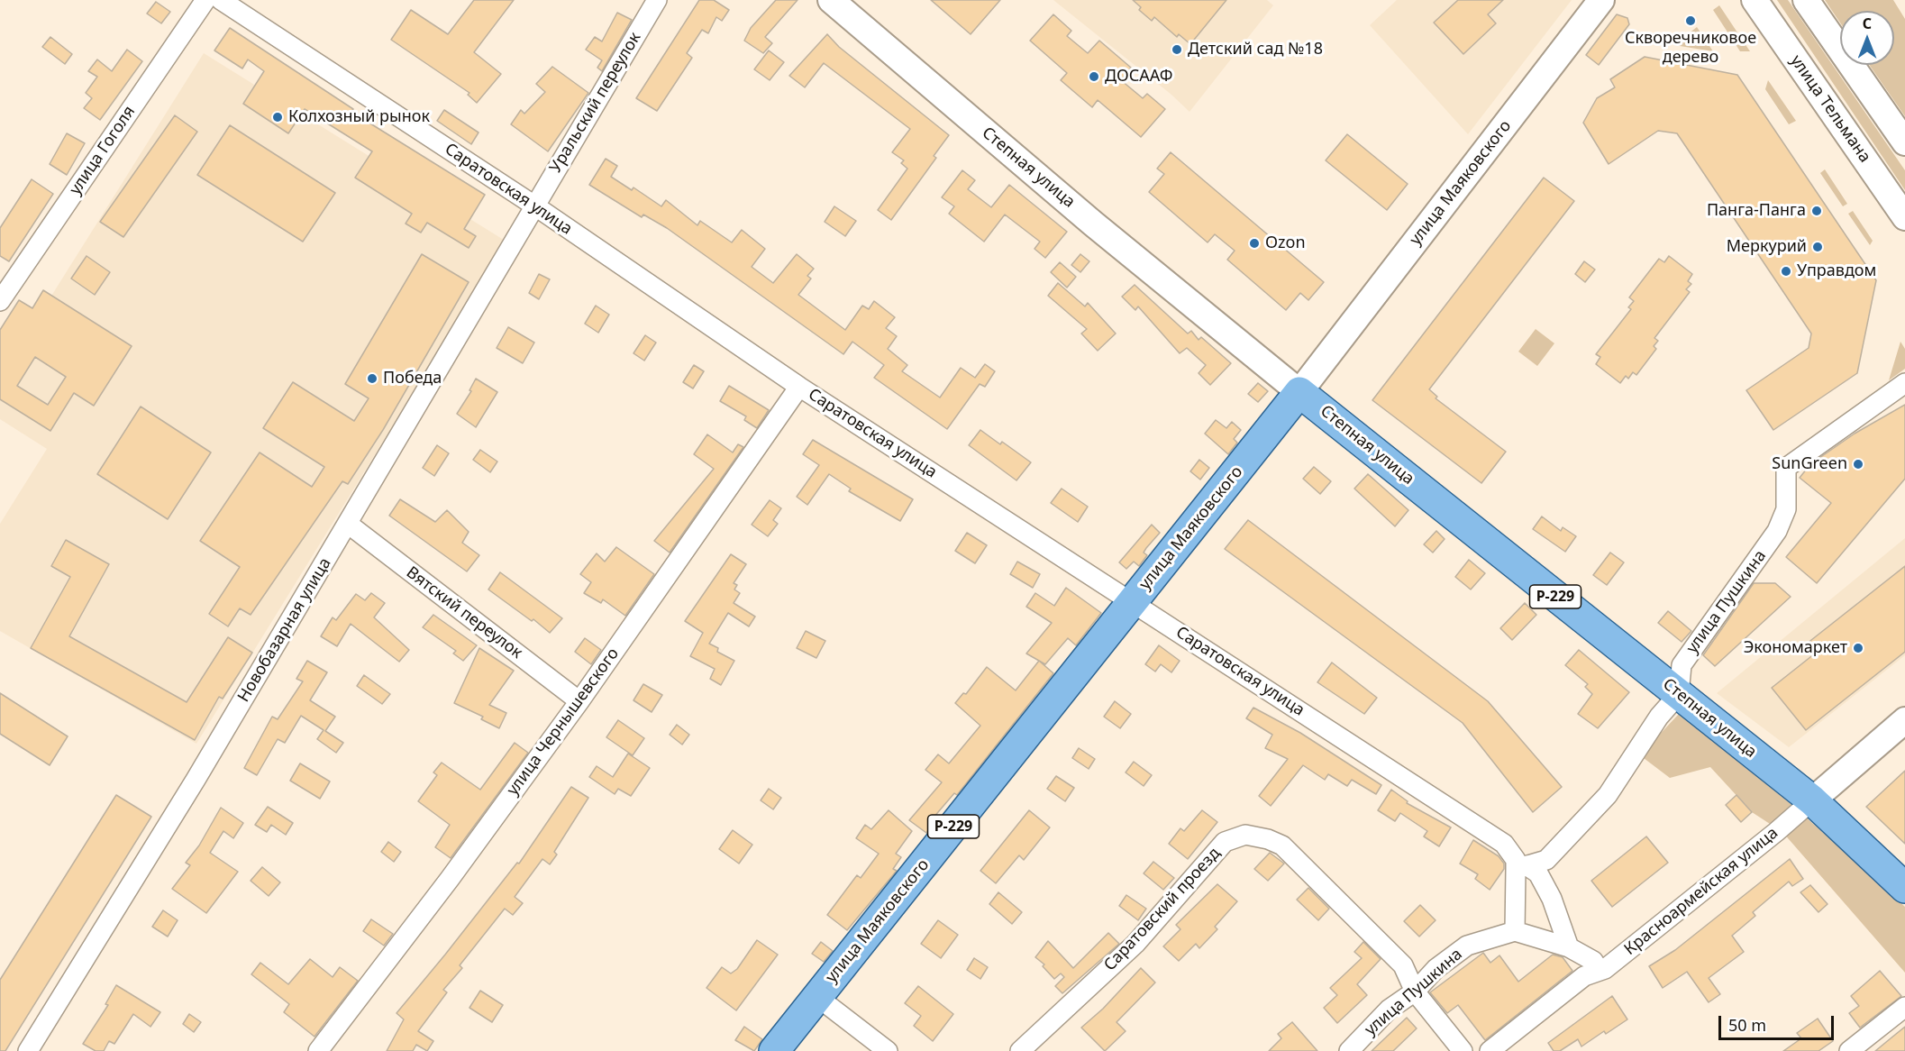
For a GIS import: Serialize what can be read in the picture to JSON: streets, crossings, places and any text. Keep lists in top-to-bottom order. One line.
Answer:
{"streets":{"main road":["улица Тельмана","Степная улица","улица Маяковского","Р-229","Красноармейская улица"],"street":["Уральский переулок","улица Гоголя","Саратовская улица","улица Пушкина","Вятский переулок","Новобазарная улица","улица Чернышевского","Саратовский проезд"]},"crossings":[["Уральский переулок","Саратовская улица"],["Уральский переулок","Новобазарная улица"],["Степная улица","улица Маяковского"],["Степная улица","улица Пушкина"],["Степная улица","Красноармейская улица"],["улица Маяковского","Саратовская улица"],["Саратовская улица","Новобазарная улица"],["Саратовская улица","улица Чернышевского"],["улица Пушкина","Саратовский проезд"],["Вятский переулок","Новобазарная улица"],["Вятский переулок","улица Чернышевского"]],"places":["Скворечниковое дерево","Детский сад №18","ДОСААФ","Колхозный рынок","Панга-Панга","Ozon","Меркурий","Управдом","Победа","SunGreen","Экономаркет"],"scale_bar":"50 m","north":"top"}
